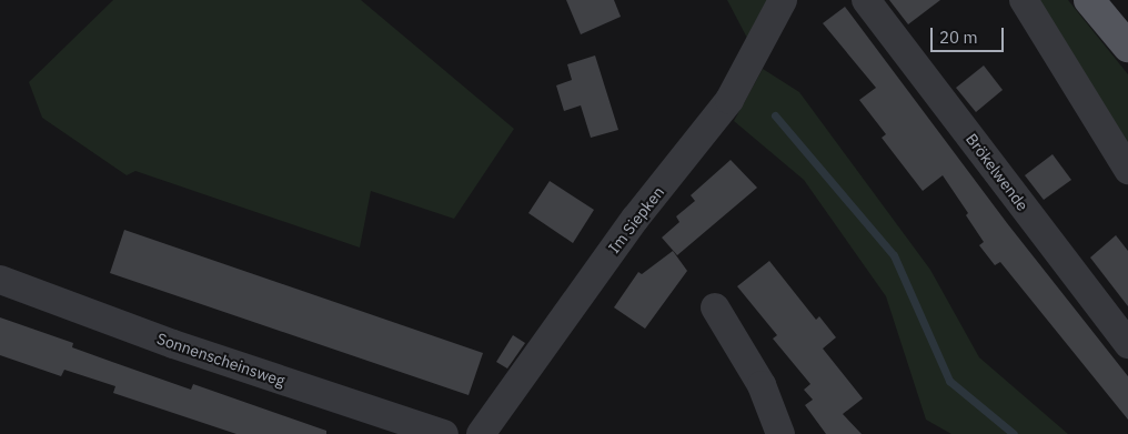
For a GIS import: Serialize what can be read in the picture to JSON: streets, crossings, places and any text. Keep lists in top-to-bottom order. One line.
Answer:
{"streets":{"street":["Brökelwende","Im Siepken","Sonnenscheinsweg"]},"scale_bar":"20 m"}
